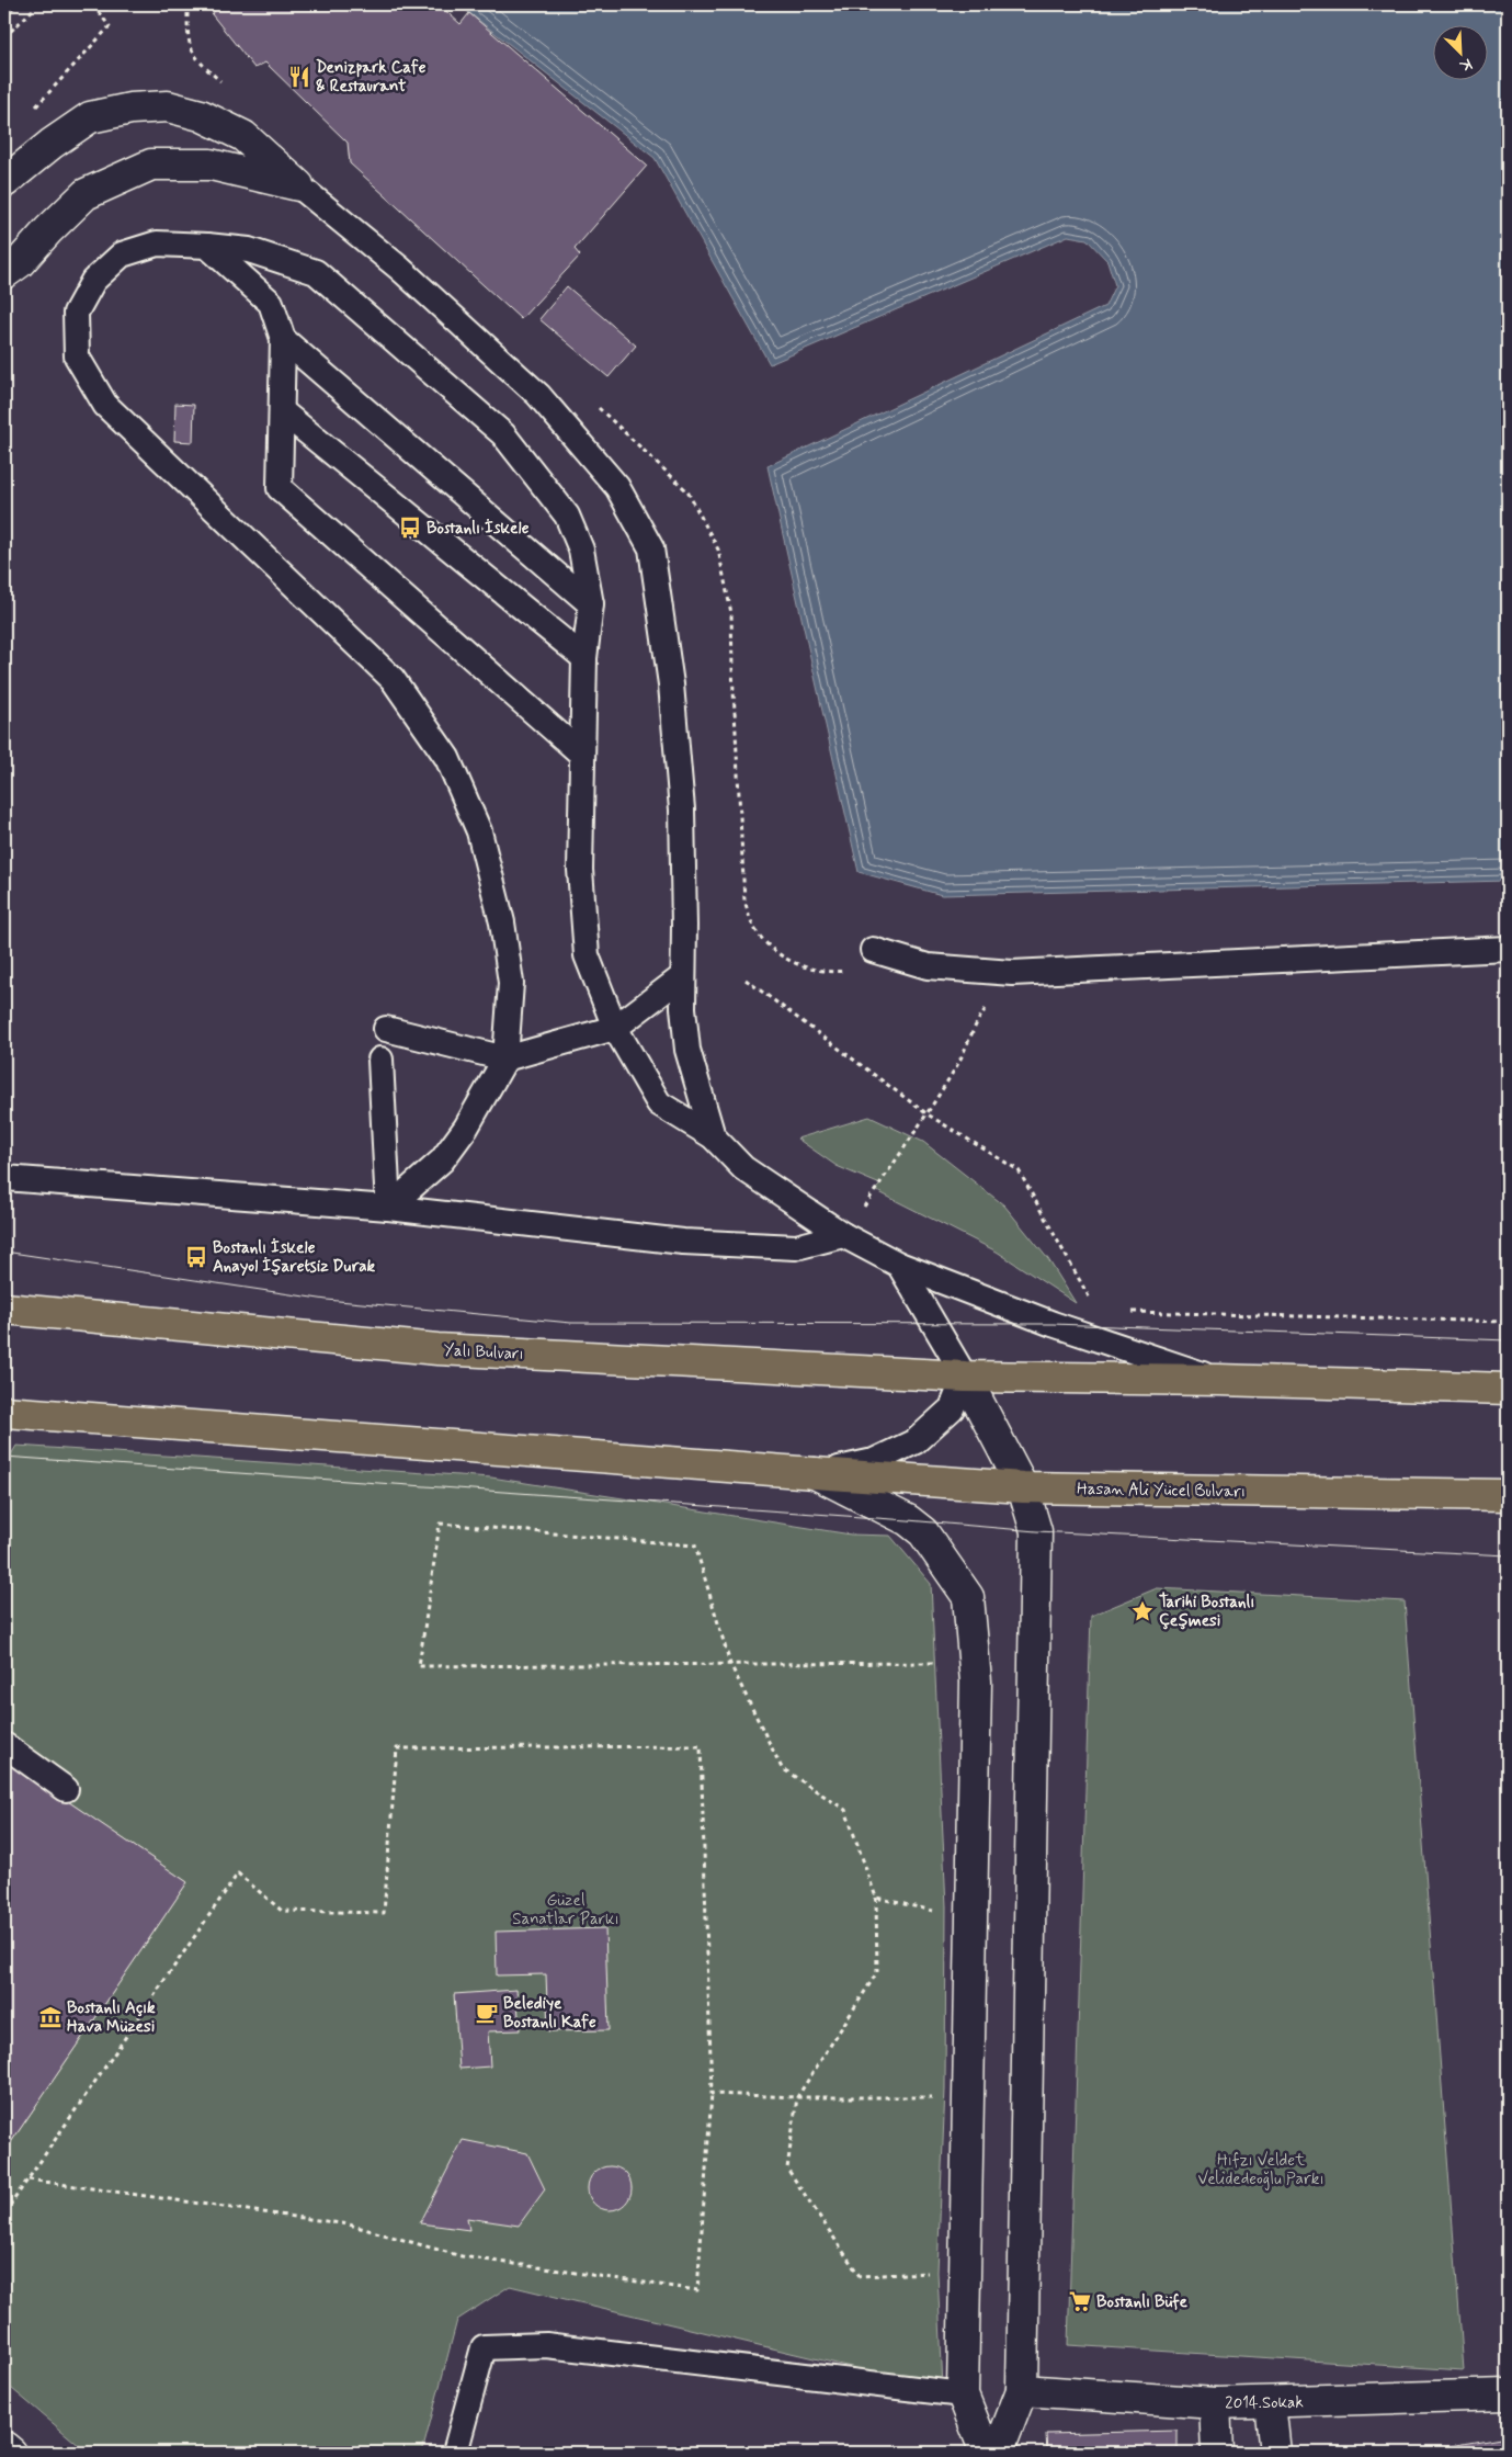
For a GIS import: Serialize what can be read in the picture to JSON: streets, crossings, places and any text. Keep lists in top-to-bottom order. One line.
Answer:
{"streets":{"main road":["Yalı Bulvarı","Hasan Ali Yücel Bulvarı"],"street":["2014.Sokak"]},"parks":["Güzel Sanatlar Parkı","Hıfzı Veldet Velidedeoğlu Parkı"],"places":{"restaurant":["Denizpark Cafe & Restaurant"],"bus stop":["Bostanlı İskele","Bostanlı İskele Anayol İşaretsiz Durak"],"place":["Tarihi Bostanlı Çeşmesi"],"cafe":["Belediye Bostanlı Kafe"],"museum":["Bostanlı Açık Hava Müzesi"],"supermarket":["Bostanlı Büfe"]},"north":"bottom right"}
